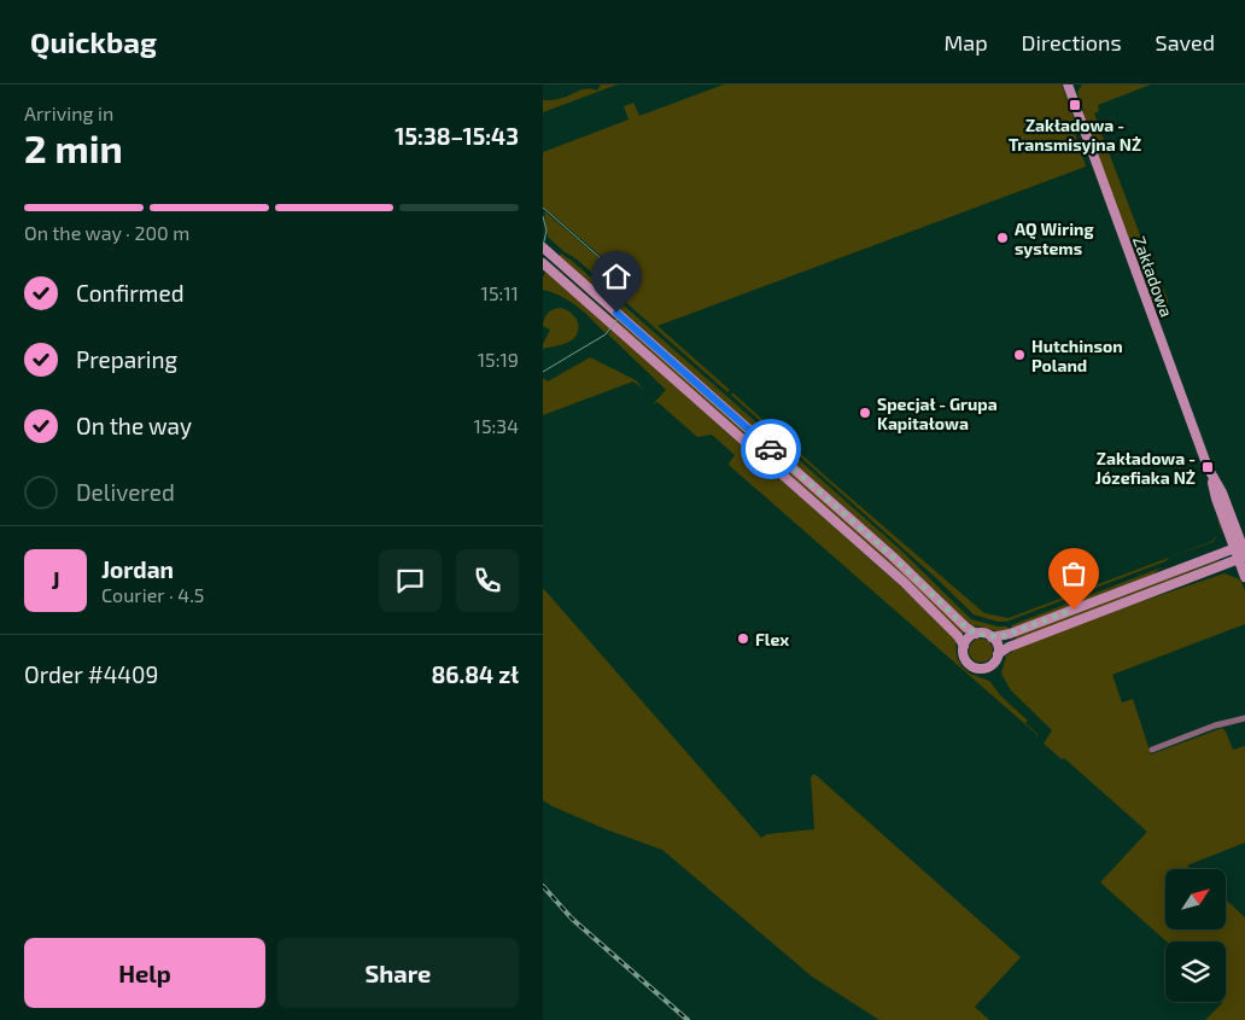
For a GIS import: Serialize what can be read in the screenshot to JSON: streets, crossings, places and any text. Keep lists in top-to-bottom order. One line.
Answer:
{"streets":{"street":["Zakładowa"]},"places":{"transit":["Zakładowa - Transmisyjna NŻ","Zakładowa - Józefiaka NŻ"],"other":["AQ Wiring systems","Hutchinson Poland","Specjał - Grupa Kapitałowa","Flex"]},"north":"top right","page":{"header":"Quickbag","nav":["Map","Directions","Saved"],"heading":["2 min","Arriving in","15:38–15:43"],"panel":["Jordan","Courier · 4.5","Order #4409","86.84 zł"],"bar":"On the way · 200 m","list":[["Confirmed","15:11"],["Preparing","15:19"],["On the way","15:34"],"Delivered"],"round":"J","buttons":["Help","Share"]}}
